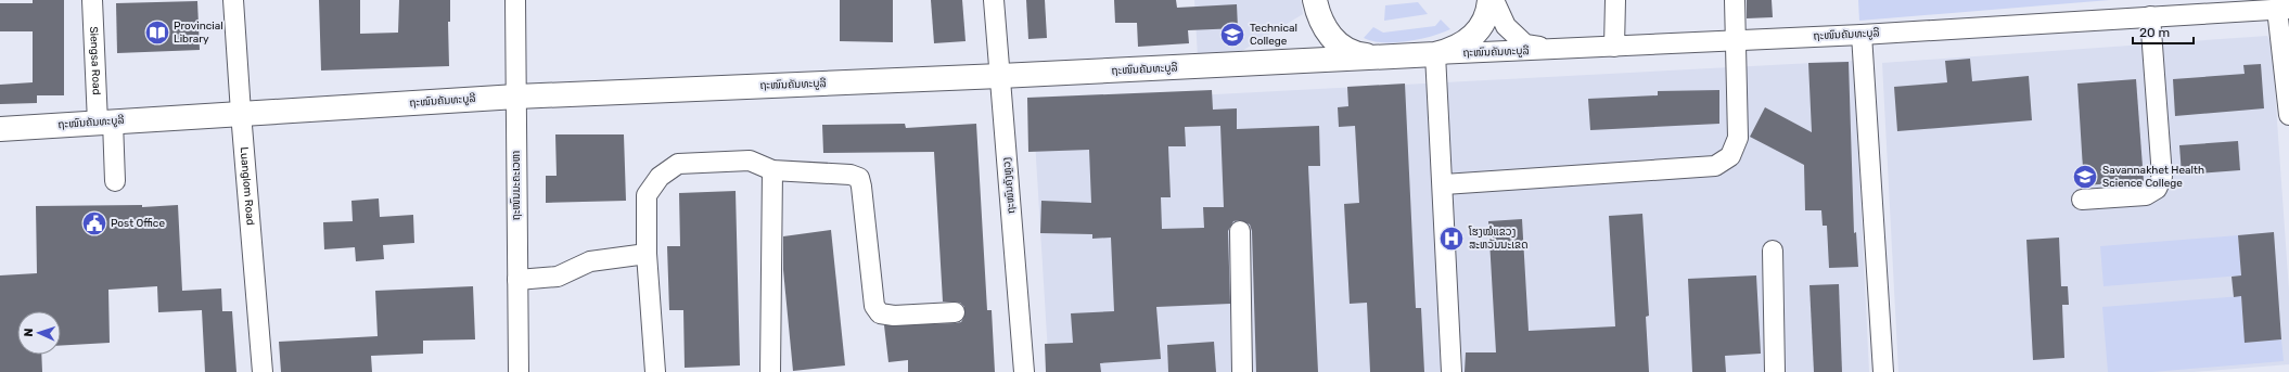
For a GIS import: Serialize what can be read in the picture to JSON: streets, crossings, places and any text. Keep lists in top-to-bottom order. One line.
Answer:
{"streets":{"main road":["ຖະໜົນຄັນທະບູລີ"],"street":["Siengsa Road","ຖະໜົນມະຄະເວຫາ","ຖະໜົນຄັງຫຼວງ","Luanglom Road"]},"crossings":[["ຖະໜົນຄັນທະບູລີ","Siengsa Road"],["ຖະໜົນຄັນທະບູລີ","ຖະໜົນມະຄະເວຫາ"],["ຖະໜົນຄັນທະບູລີ","ຖະໜົນຄັງຫຼວງ"],["ຖະໜົນຄັນທະບູລີ","Luanglom Road"]],"places":{"library":["Provincial Library"],"school or university":["Technical College","Savannakhet Health Science College"],"public building":["Post Office"],"hospital":["ໂຮງໝໍແຂວງ ສະຫວັນນະເຂດ"]},"scale_bar":"20 m","north":"left"}
